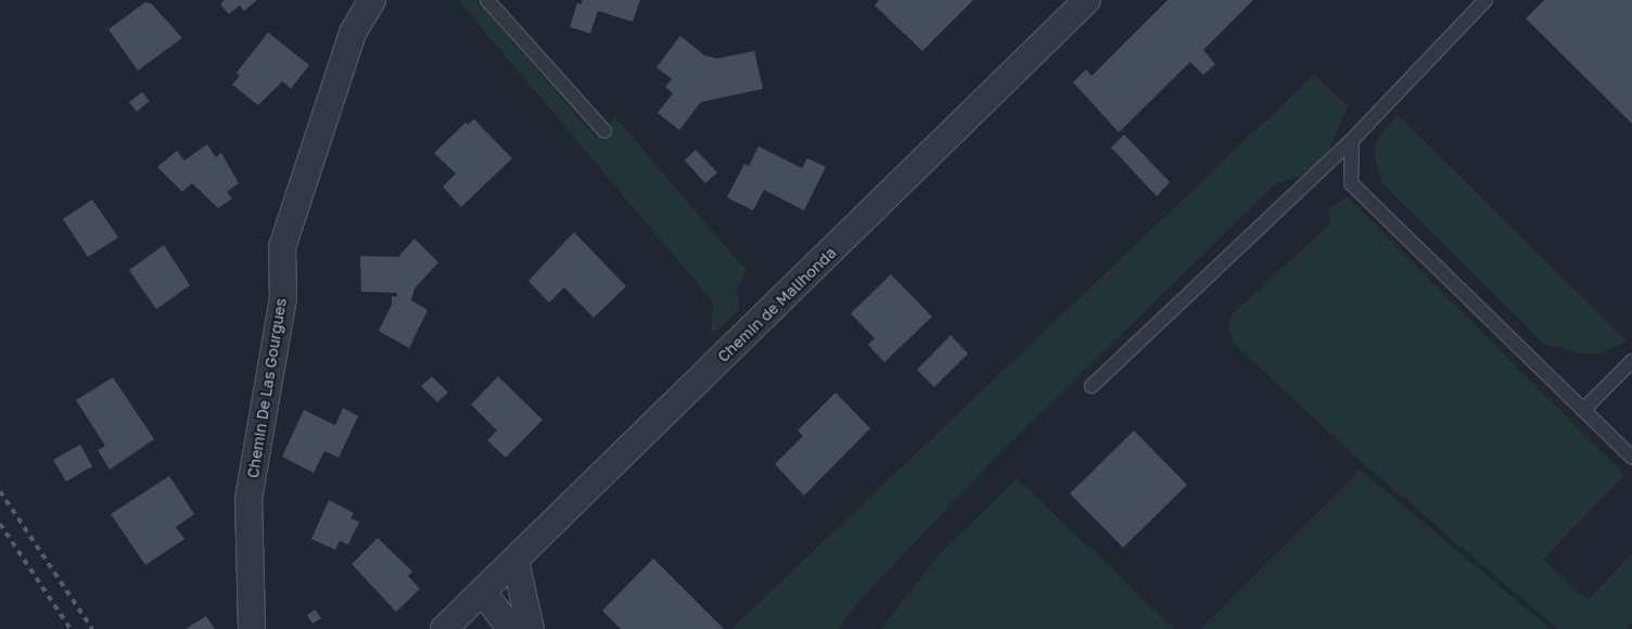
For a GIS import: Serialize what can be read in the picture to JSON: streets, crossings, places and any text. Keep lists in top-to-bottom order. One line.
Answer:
{"streets":{"street":["Chemin de Malihonda","Chemin De Las Gourgues"]}}
